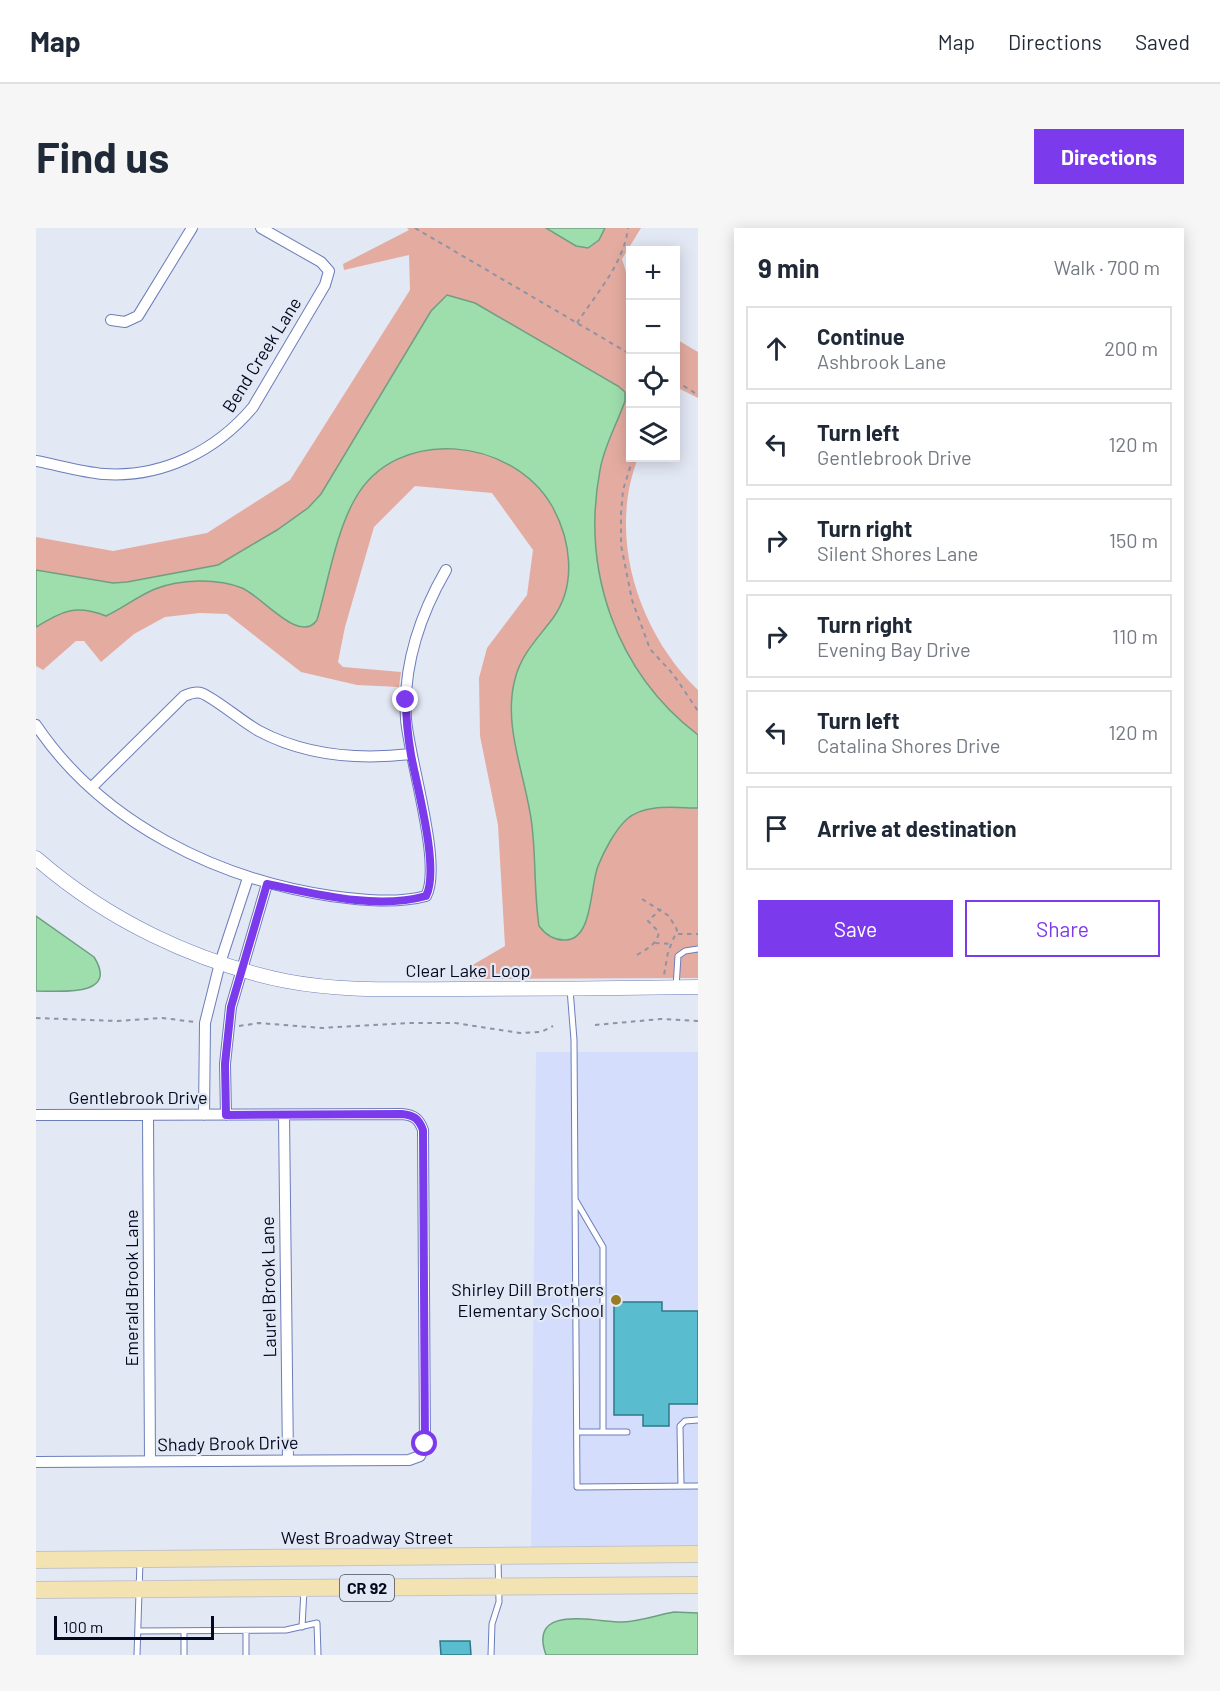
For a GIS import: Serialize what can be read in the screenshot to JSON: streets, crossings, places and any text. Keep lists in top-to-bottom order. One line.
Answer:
{"streets":{"main road":["West Broadway Street","CR 92"],"street":["Bend Creek Lane","Clear Lake Loop","Gentlebrook Drive","Laurel Brook Lane","Emerald Brook Lane","Shady Brook Drive"]},"crossings":[["Gentlebrook Drive","Laurel Brook Lane"],["Gentlebrook Drive","Emerald Brook Lane"],["Gentlebrook Drive","Shady Brook Drive"],["Laurel Brook Lane","Shady Brook Drive"],["Emerald Brook Lane","Shady Brook Drive"]],"places":["Shirley Dill Brothers Elementary School"],"scale_bar":"100 m","page":{"header":"Map","nav":["Map","Directions","Saved"],"buttons":["Directions",["Save","Share"]],"title":"Find us","heading":["9 min","Walk · 700 m"],"map_buttons":["+","−"],"list":[["Continue","Ashbrook Lane","200 m"],["Turn left","Gentlebrook Drive","120 m"],["Turn right","Silent Shores Lane","150 m"],["Turn right","Evening Bay Drive","110 m"],["Turn left","Catalina Shores Drive","120 m"],"Arrive at destination"],"scale":"100 m"}}
